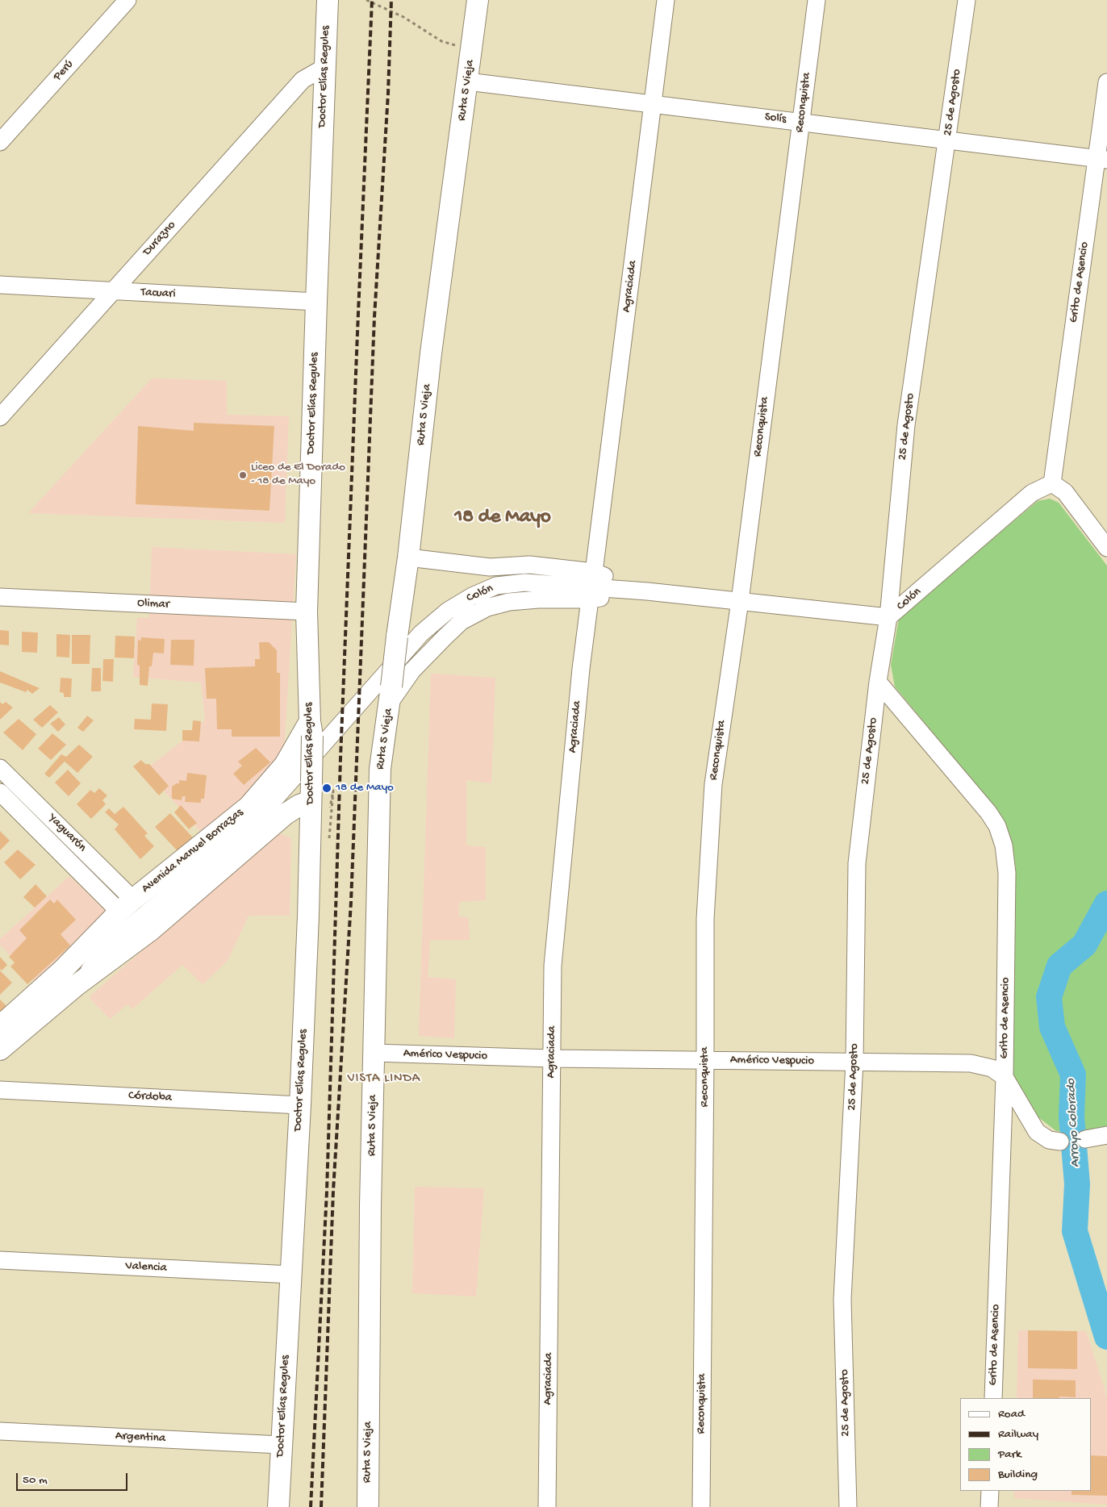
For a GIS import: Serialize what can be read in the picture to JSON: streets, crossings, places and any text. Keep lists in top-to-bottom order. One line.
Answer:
{"streets":{"street":["Perú","Doctor Elías Regules","Ruta 5 Vieja","Reconquista","25 de Agosto","Solís","Durazno","Grito de Asencio","Agraciada","Tacuari","Colón","Olimar","Yaguarón","Avenida Manuel Borrazas","Américo Vespucio","Córdoba","Valencia","Argentina"]},"crossings":[["Doctor Elías Regules","Durazno"],["Doctor Elías Regules","Tacuari"],["Doctor Elías Regules","Olimar"],["Doctor Elías Regules","Avenida Manuel Borrazas"],["Doctor Elías Regules","Córdoba"],["Doctor Elías Regules","Valencia"],["Doctor Elías Regules","Argentina"],["Ruta 5 Vieja","Solís"],["Ruta 5 Vieja","Colón"],["Ruta 5 Vieja","Américo Vespucio"],["Reconquista","Solís"],["Reconquista","Colón"],["Reconquista","Américo Vespucio"],["25 de Agosto","Solís"],["25 de Agosto","Grito de Asencio"],["25 de Agosto","Colón"],["25 de Agosto","Américo Vespucio"],["Solís","Grito de Asencio"],["Solís","Agraciada"],["Durazno","Tacuari"],["Grito de Asencio","Colón"],["Grito de Asencio","Américo Vespucio"],["Agraciada","Colón"],["Agraciada","Américo Vespucio"],["Colón","Avenida Manuel Borrazas"],["Yaguarón","Avenida Manuel Borrazas"]],"districts":["18 de Mayo","VISTA LINDA"],"water":["Arroyo Colorado"],"places":["Liceo de El Dorado - 18 de Mayo","18 de Mayo"],"legend":["Road","Railway","Park","Building"],"scale_bar":"50 m"}
